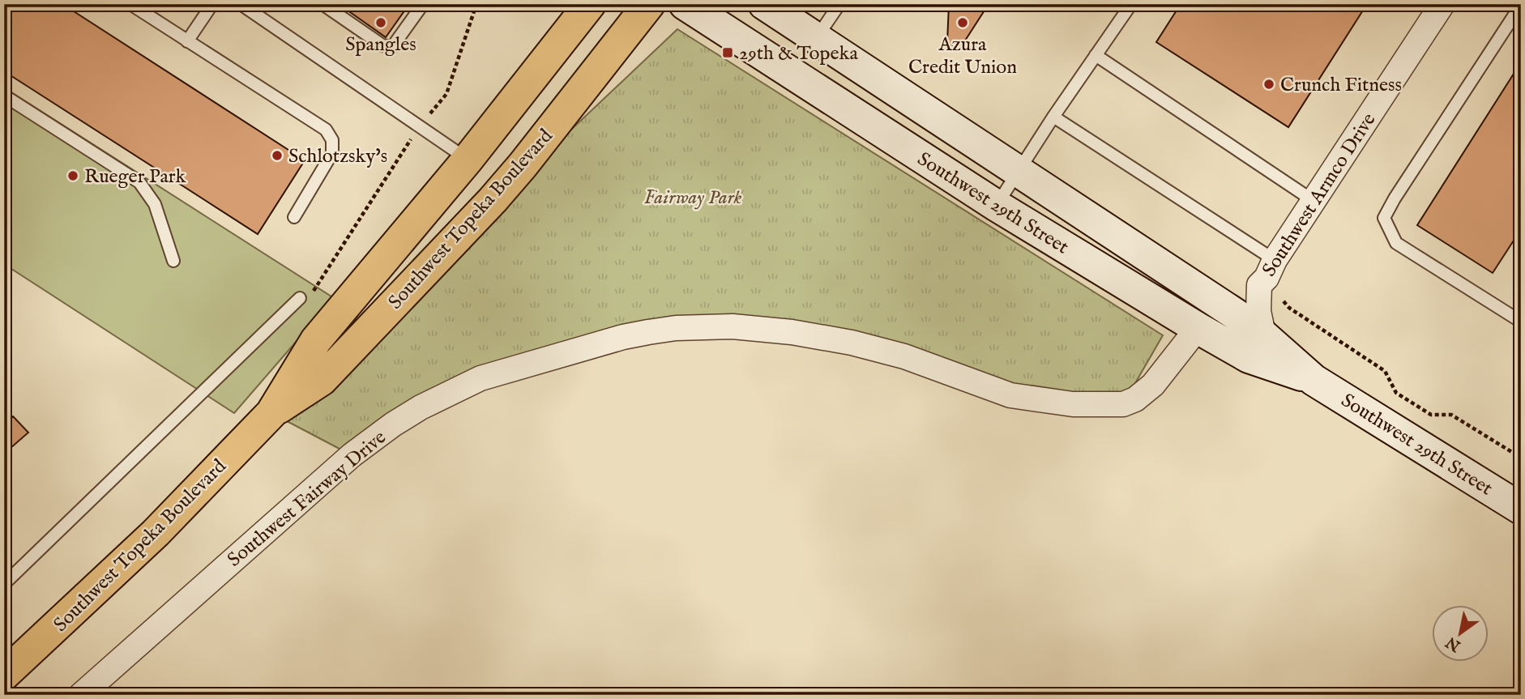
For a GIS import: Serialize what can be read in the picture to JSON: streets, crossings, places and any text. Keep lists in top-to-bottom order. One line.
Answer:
{"streets":{"main road":["Southwest 29th Street","Southwest Topeka Boulevard"],"street":["Southwest Armco Drive","Southwest Fairway Drive"]},"crossings":[["Southwest Armco Drive","Southwest 29th Street"],["Southwest 29th Street","Southwest Fairway Drive"]],"parks":["Fairway Park"],"places":{"other":["Spangles","Azura Credit Union","Crunch Fitness","Schlotzsky's","Rueger Park"],"transit":["29th & Topeka"]},"north":"bottom left"}
